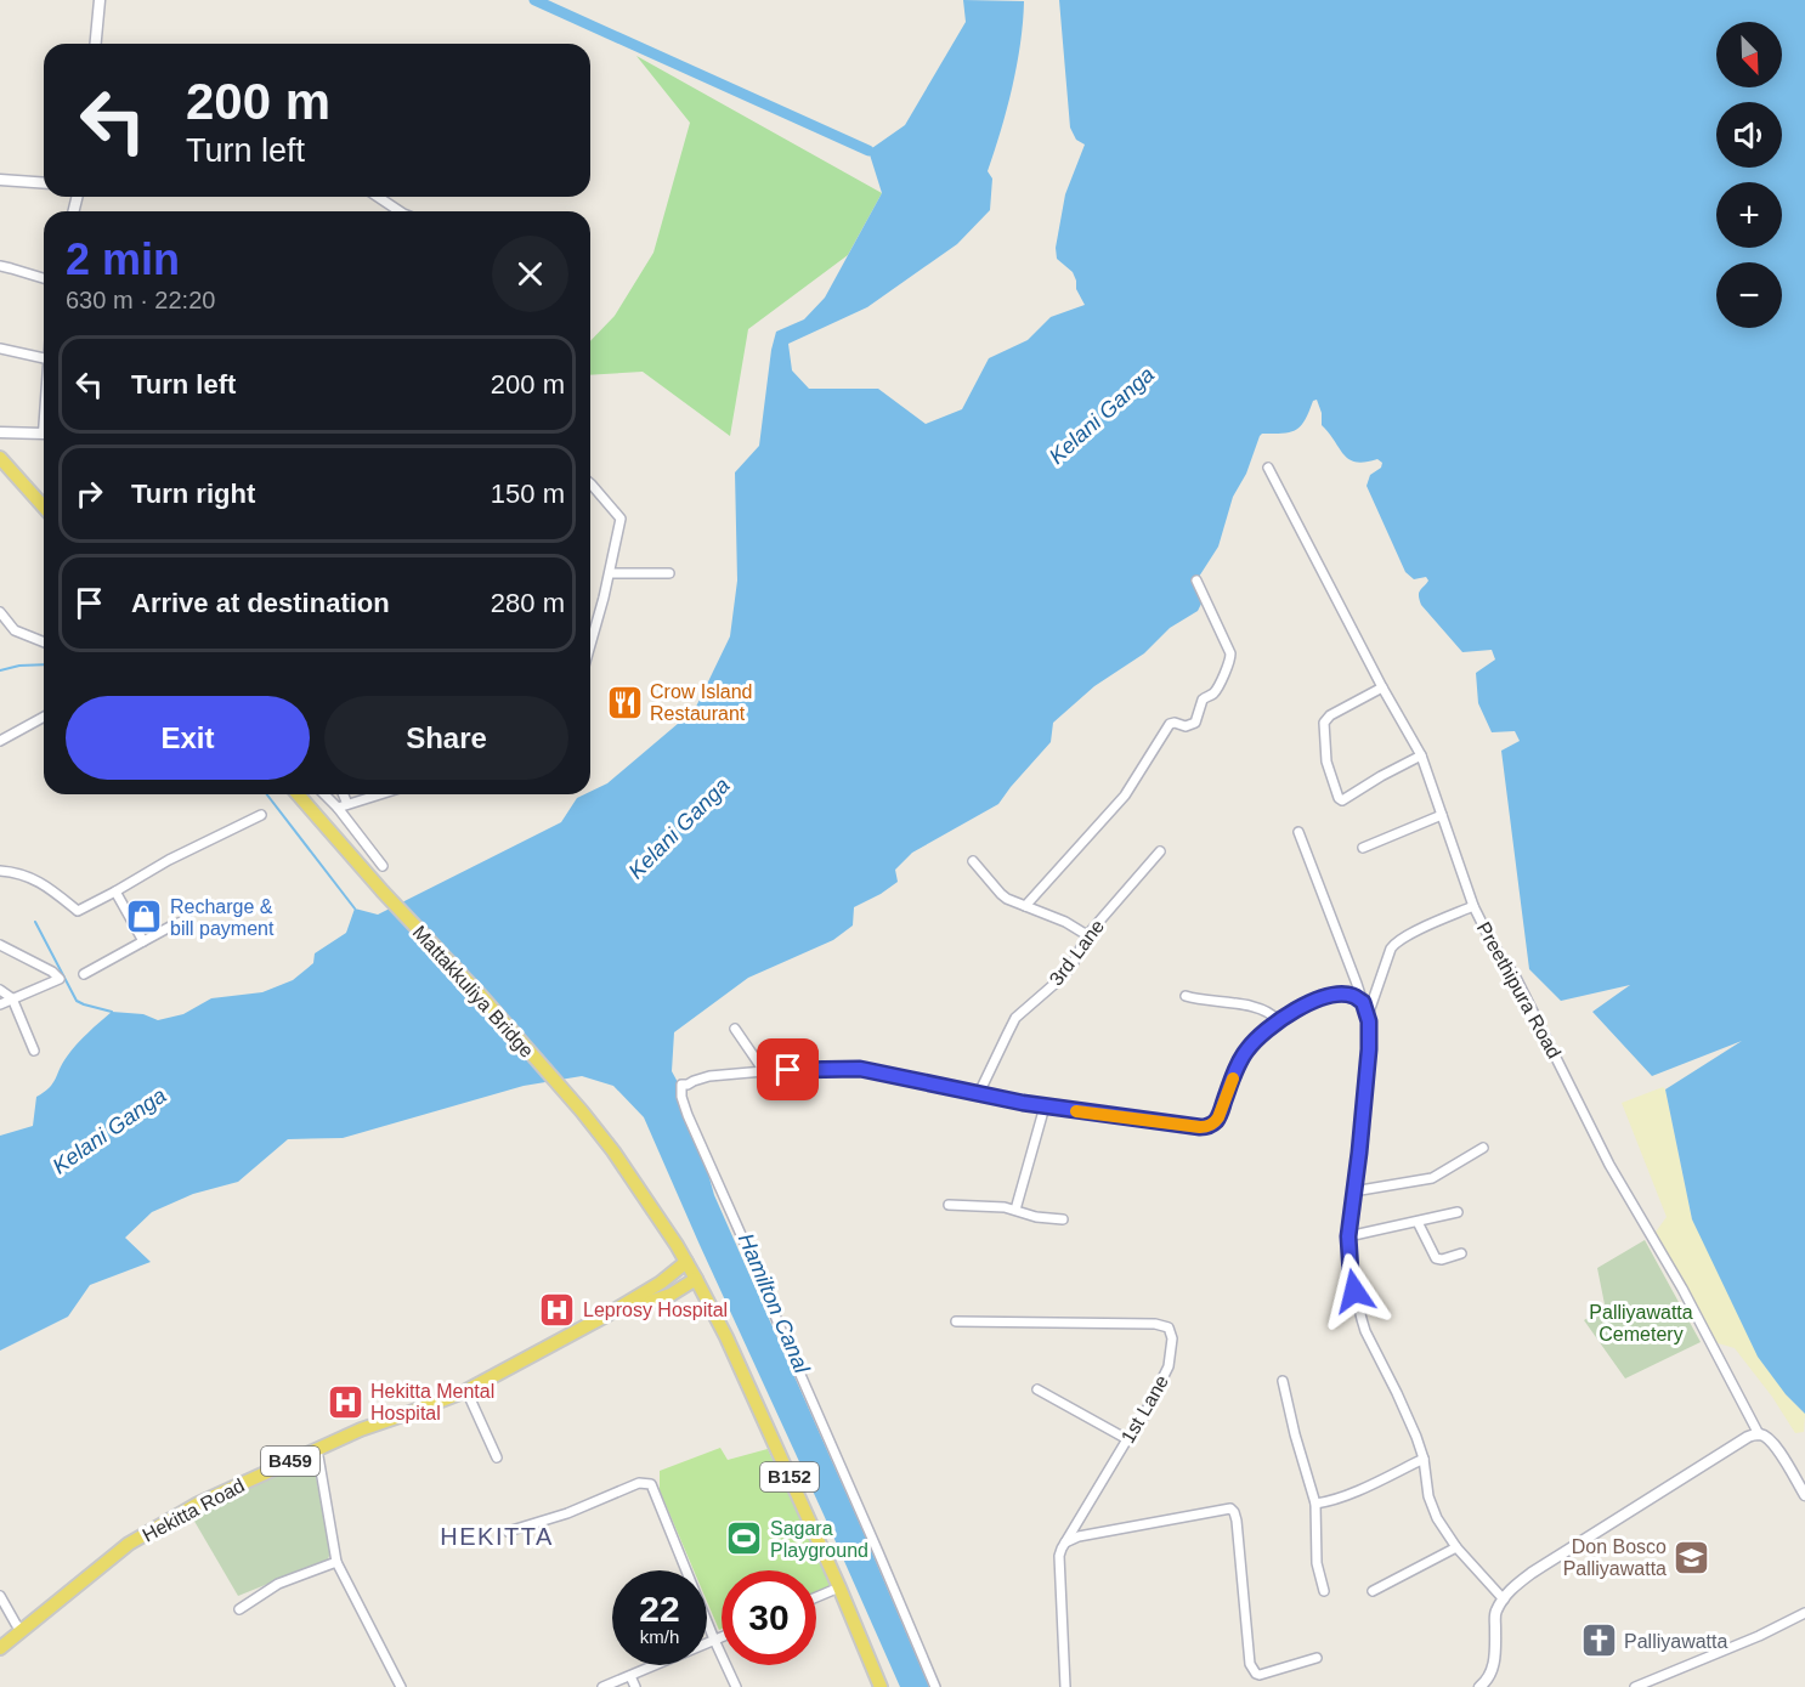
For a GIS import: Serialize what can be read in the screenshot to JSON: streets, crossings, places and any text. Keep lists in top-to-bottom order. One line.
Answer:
{"streets":{"main road":["Mattakkuliya Bridge","B459","B152","Hekitta Road"],"street":["3rd Lane","Preethipura Road","1st Lane"]},"crossings":[["Mattakkuliya Bridge","B152"],["Mattakkuliya Bridge","Hekitta Road"],["B152","Hekitta Road"]],"districts":["HEKITTA"],"water":["Kelani Ganga","Hamilton Canal"],"parks":["Palliyawatta Cemetery"],"places":{"restaurant":["Crow Island Restaurant"],"shop":["Recharge & bill payment"],"hospital":["Leprosy Hospital","Hekitta Mental Hospital"],"sports":["Sagara Playground"],"school or university":["Don Bosco Palliyawatta"],"church":["Palliyawatta"]},"north":"bottom right","page":{"map_buttons":["+","−"],"turn":["200 m","Turn left"],"heading":["2 min","630 m · 22:20"],"list":[{"name":"Turn left","value":"200 m"},{"name":"Turn right","value":"150 m"},{"name":"Arrive at destination","value":"280 m"}],"buttons":["Exit","Share"],"speed":"22 km/h","limit":"30"}}
